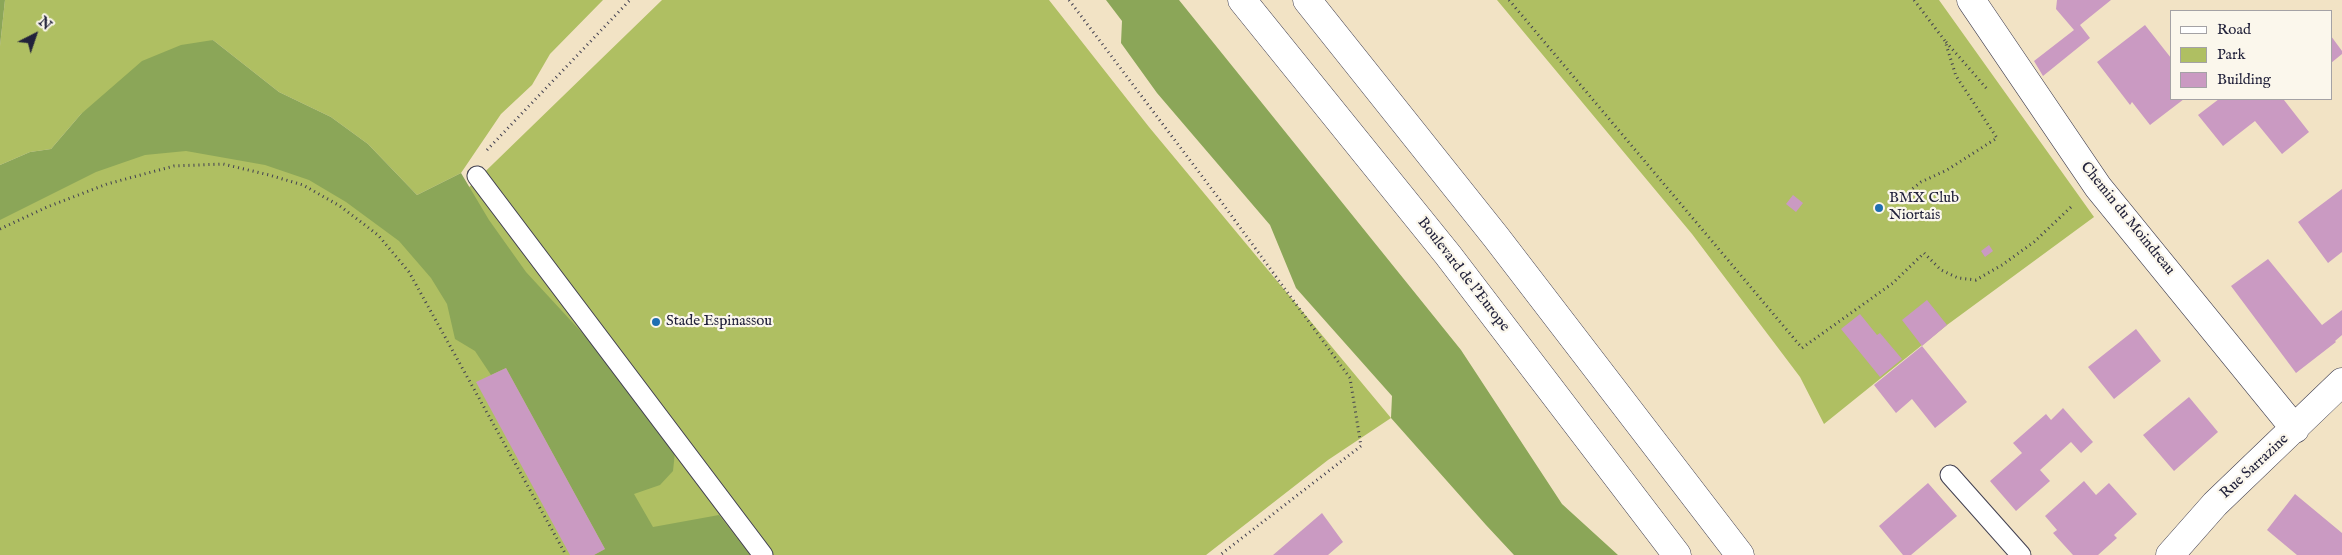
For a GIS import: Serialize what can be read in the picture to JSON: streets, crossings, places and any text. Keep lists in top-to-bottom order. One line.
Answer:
{"streets":{"main road":["Chemin du Moindreau","Boulevard de l'Europe","Rue Sarrazine"]},"crossings":[["Chemin du Moindreau","Rue Sarrazine"]],"places":["BMX Club Niortais","Stade Espinassou"],"legend":["Road","Park","Building"],"north":"top right"}
